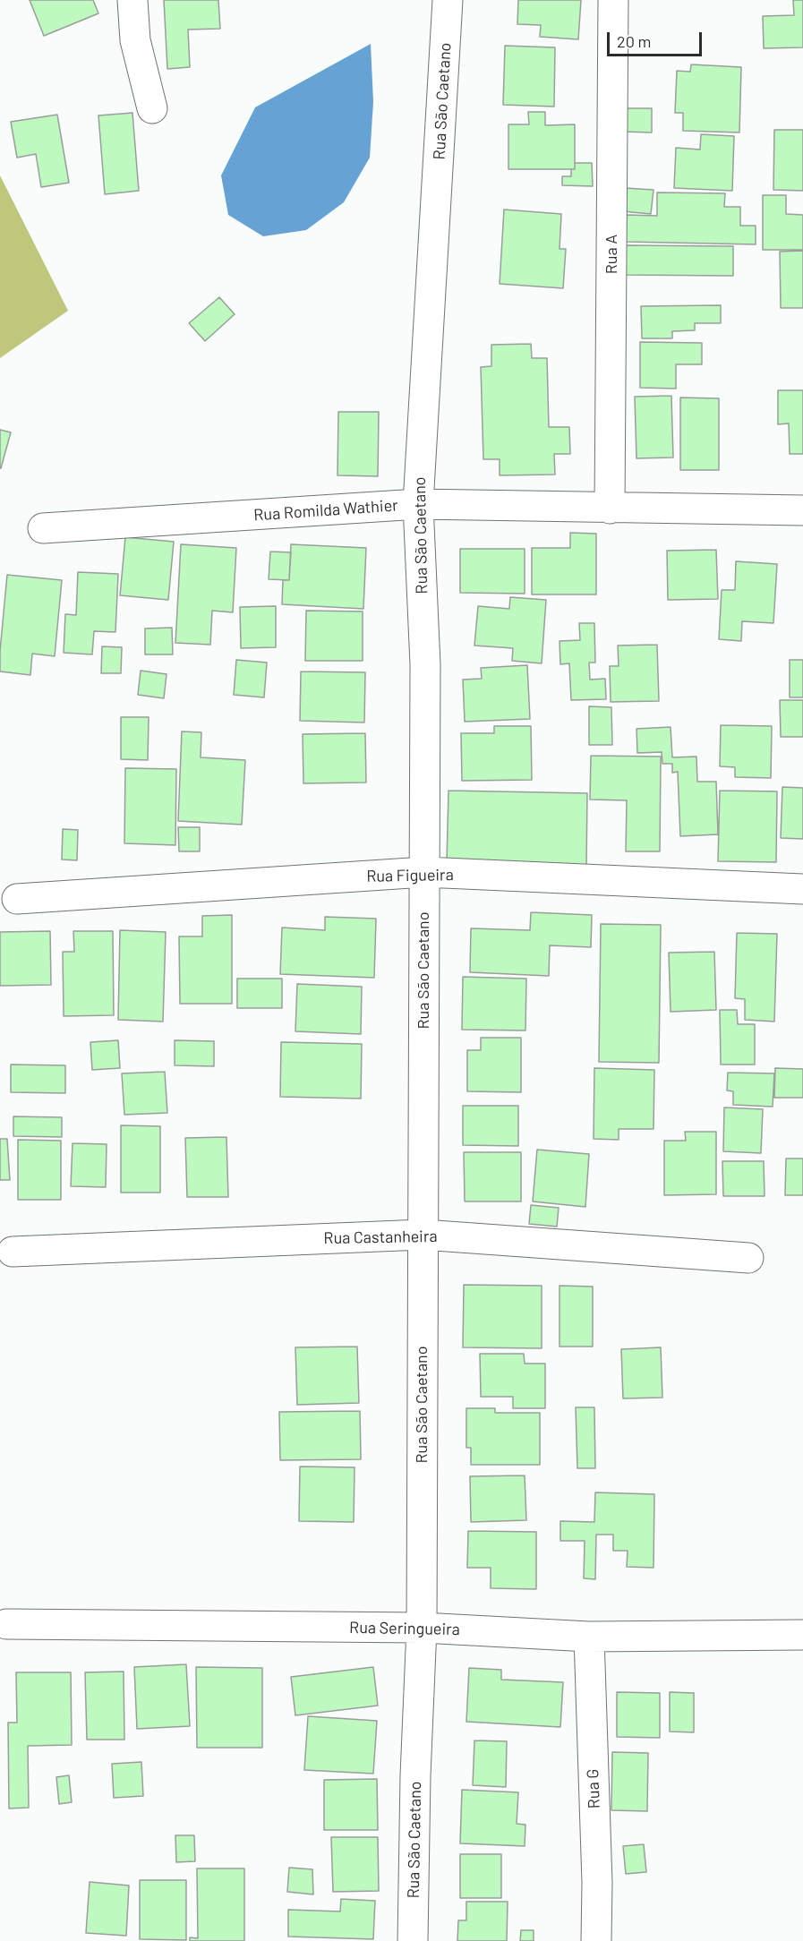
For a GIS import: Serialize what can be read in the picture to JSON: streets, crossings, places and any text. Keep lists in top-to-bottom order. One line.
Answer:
{"streets":{"street":["Rua São Caetano","Rua A","Rua Romilda Wathier","Rua Figueira","Rua Castanheira","Rua Seringueira","Rua G"]},"crossings":[["Rua São Caetano","Rua Romilda Wathier"],["Rua São Caetano","Rua Figueira"],["Rua São Caetano","Rua Castanheira"],["Rua São Caetano","Rua Seringueira"],["Rua A","Rua Romilda Wathier"],["Rua Seringueira","Rua G"]],"scale_bar":"20 m"}
